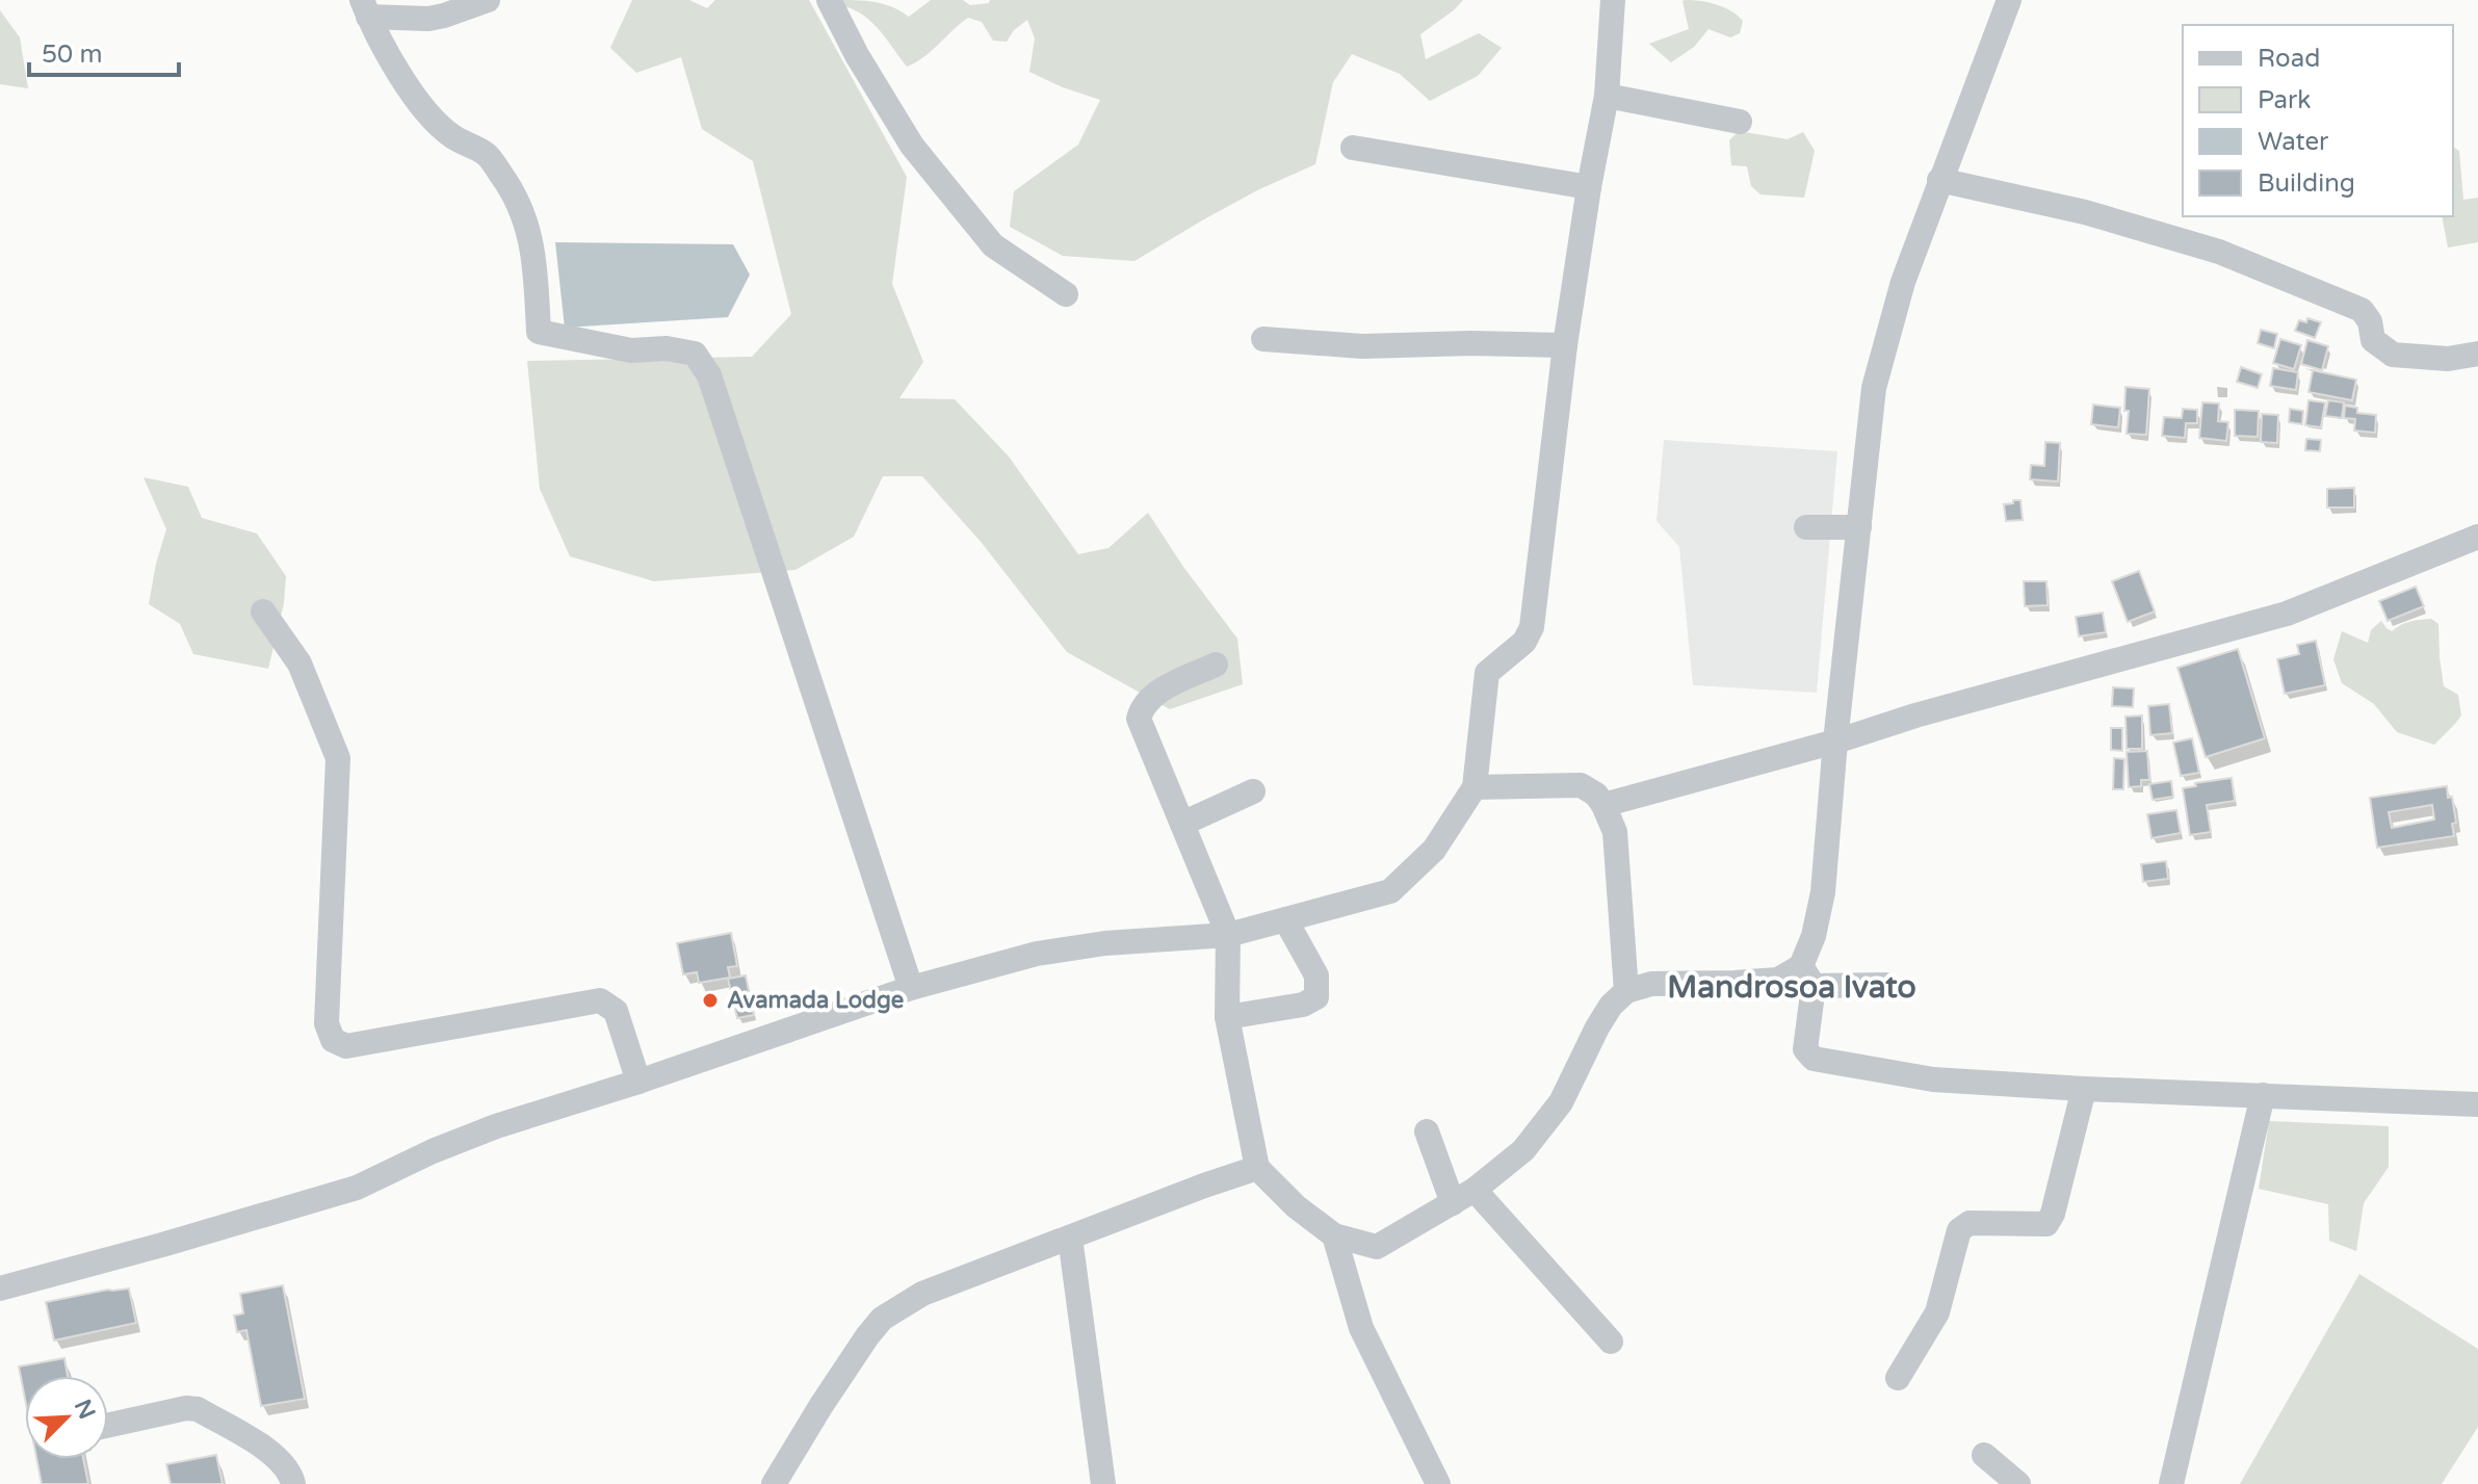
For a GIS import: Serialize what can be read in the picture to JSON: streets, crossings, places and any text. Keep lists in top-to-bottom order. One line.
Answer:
{"districts":["Mandrosoa Ivato"],"places":["Avamada Lodge"],"legend":["Road","Park","Water","Building"],"scale_bar":"50 m","north":"top right"}
